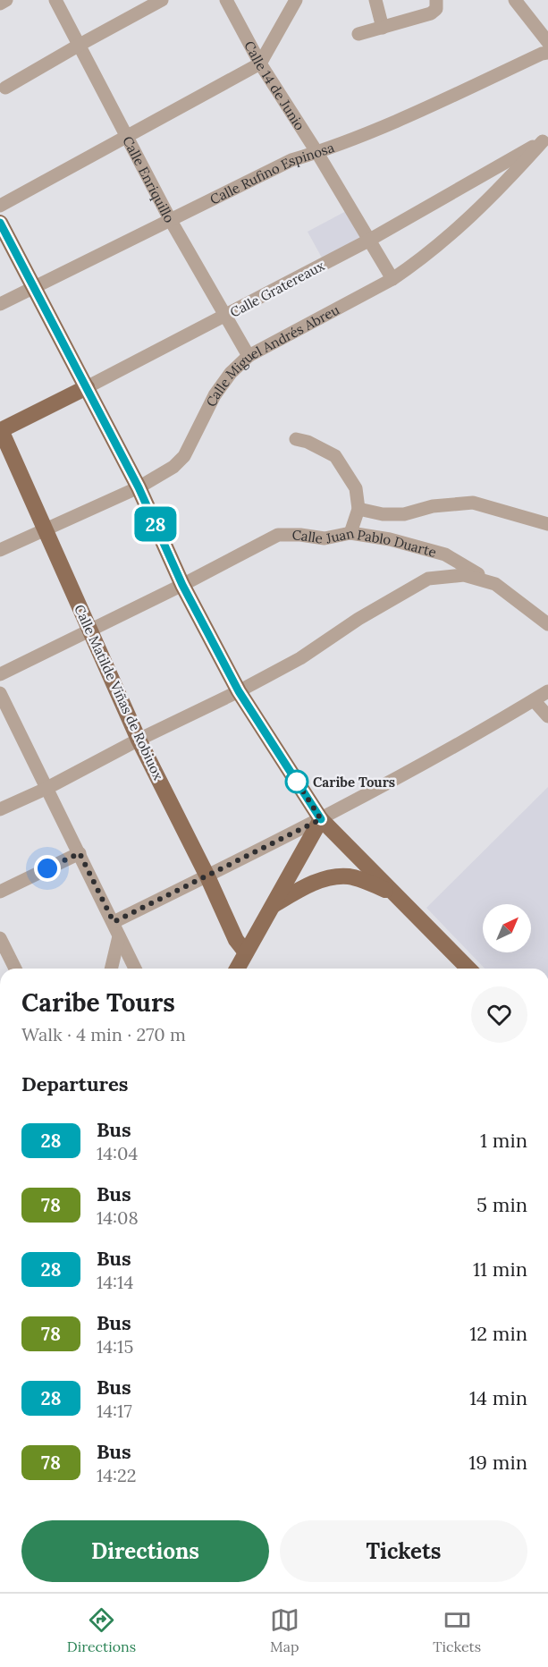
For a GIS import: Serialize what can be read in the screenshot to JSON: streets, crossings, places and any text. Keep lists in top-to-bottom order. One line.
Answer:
{"streets":{"main road":["Calle Gratereaux","Calle Matilde Viñas de Robiuox"],"street":["Calle 14 de Junio","Calle Rufino Espinosa","Calle Enriquillo","Calle Miguel Andrés Abreu","Calle Juan Pablo Duarte"]},"crossings":[["Calle 14 de Junio","Calle Rufino Espinosa"],["Calle 14 de Junio","Calle Gratereaux"],["Calle 14 de Junio","Calle Miguel Andrés Abreu"],["Calle Rufino Espinosa","Calle Enriquillo"],["Calle Enriquillo","Calle Gratereaux"],["Calle Enriquillo","Calle Miguel Andrés Abreu"],["Calle Gratereaux","Calle Miguel Andrés Abreu"],["Calle Gratereaux","Calle Matilde Viñas de Robiuox"],["Calle Miguel Andrés Abreu","Calle Matilde Viñas de Robiuox"],["Calle Juan Pablo Duarte","Calle Matilde Viñas de Robiuox"]],"places":["Caribe Tours"],"lines":["bus line 28"],"north":"top right","page":{"on_map":"28","heading":[["Caribe Tours","Walk · 4 min · 270 m"],"Departures"],"list":[{"mark":"28","name":"Bus","note":"14:04","value":"1 min"},{"mark":"78","name":"Bus","note":"14:08","value":"5 min"},{"mark":"28","name":"Bus","note":"14:14","value":"11 min"},{"mark":"78","name":"Bus","note":"14:15","value":"12 min"},{"mark":"28","name":"Bus","note":"14:17","value":"14 min"},{"mark":"78","name":"Bus","note":"14:22","value":"19 min"}],"buttons":["Directions","Tickets"],"tabs":["Directions","Map","Tickets"]}}
